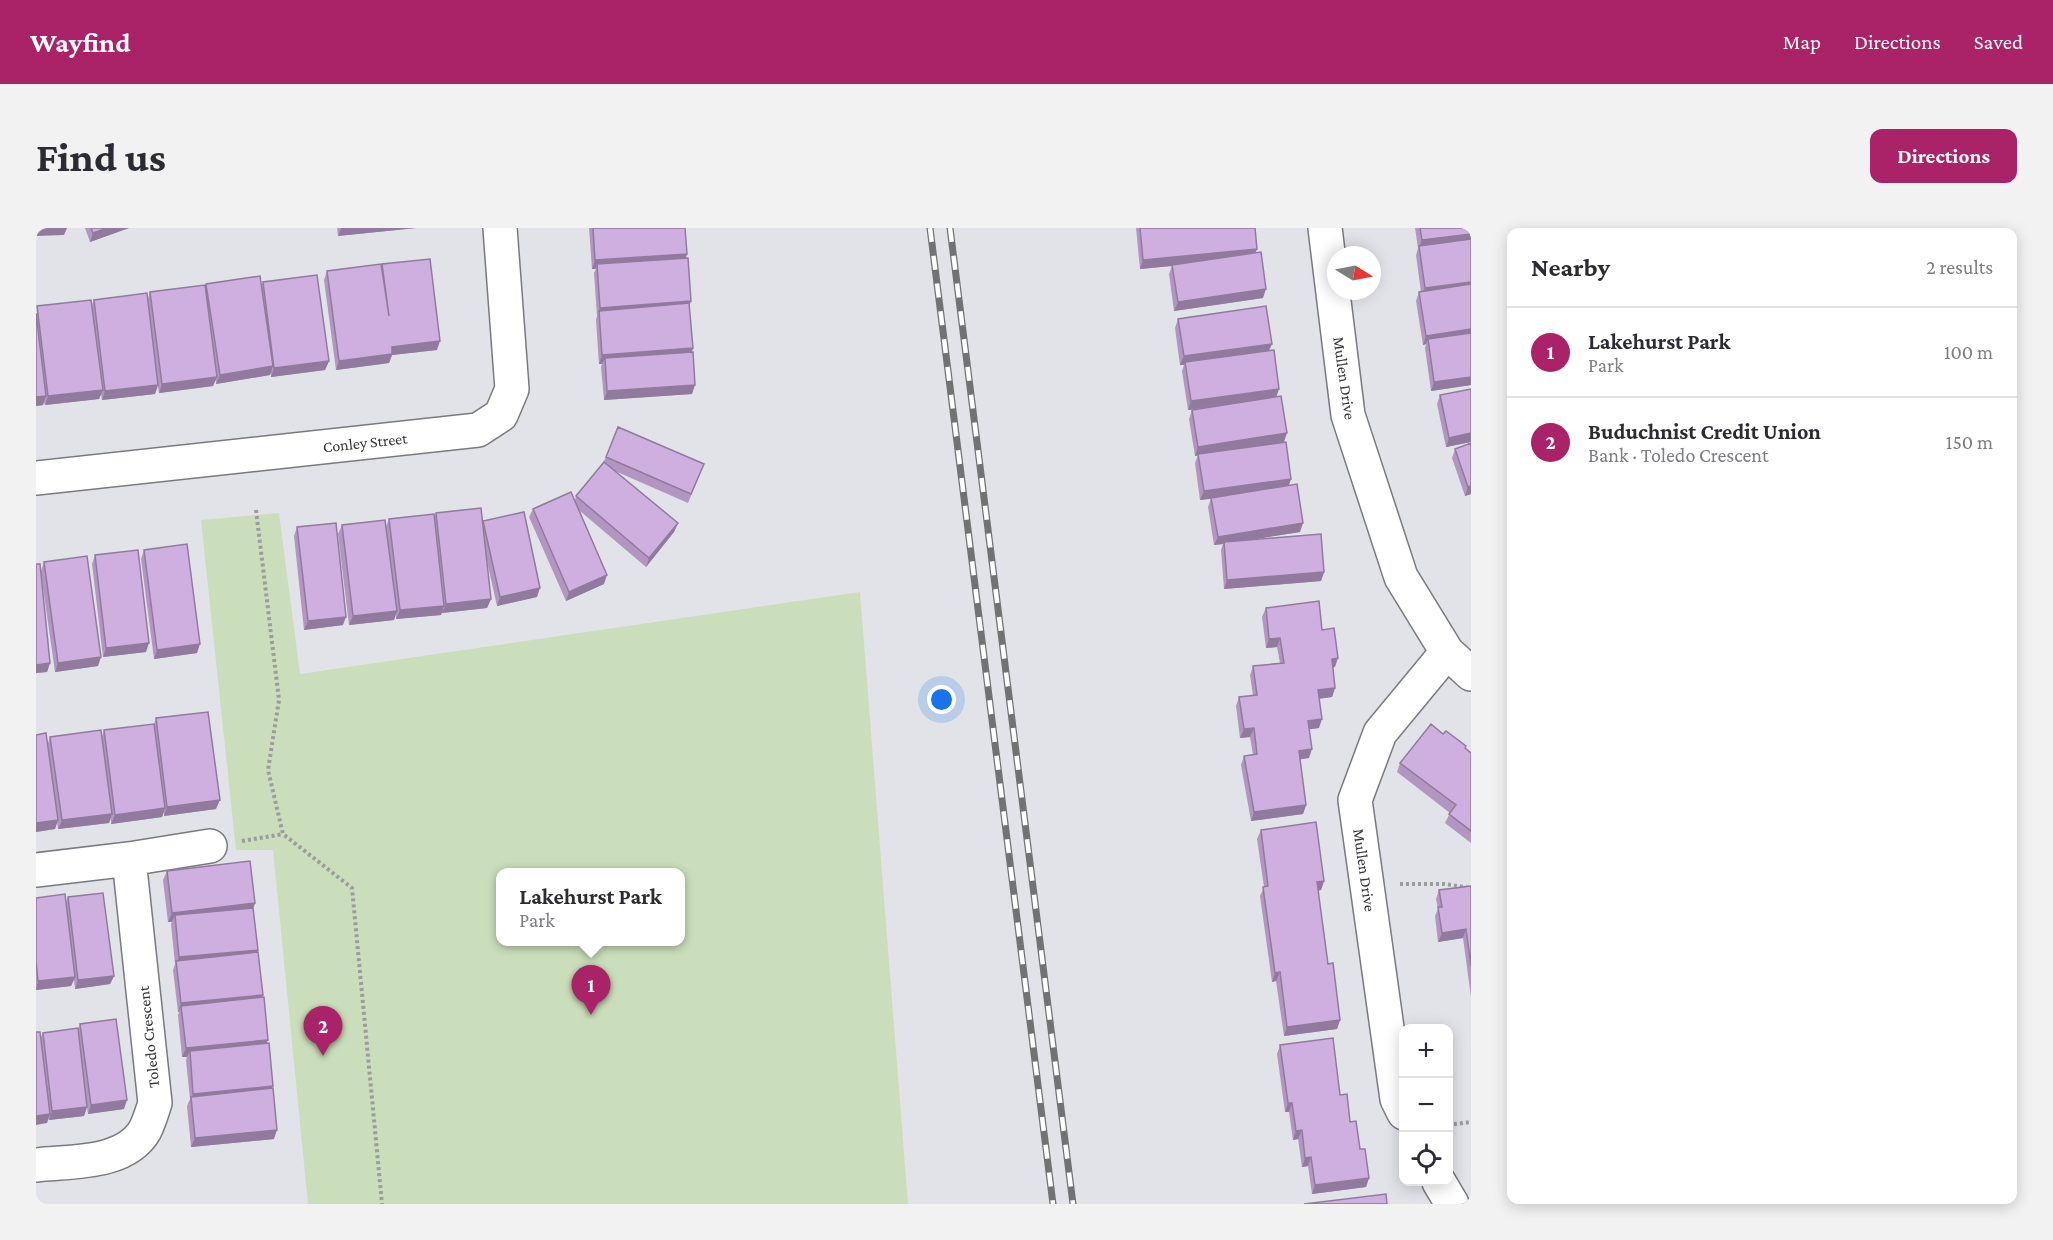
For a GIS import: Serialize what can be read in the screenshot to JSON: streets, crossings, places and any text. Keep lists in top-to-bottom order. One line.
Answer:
{"streets":{"street":["Mullen Drive","Conley Street","Toledo Crescent"]},"north":"right","page":{"header":"Wayfind","nav":["Map","Directions","Saved"],"buttons":"Directions","title":"Find us","heading":["Nearby","2 results"],"list":[{"mark":"1","name":"Lakehurst Park","note":"Park","value":"100 m"},{"mark":"2","name":"Buduchnist Credit Union","note":"Bank · Toledo Crescent","value":"150 m"}],"popup":["Lakehurst Park","Park"],"pins":["1","2"],"map_buttons":["+","−"]}}
